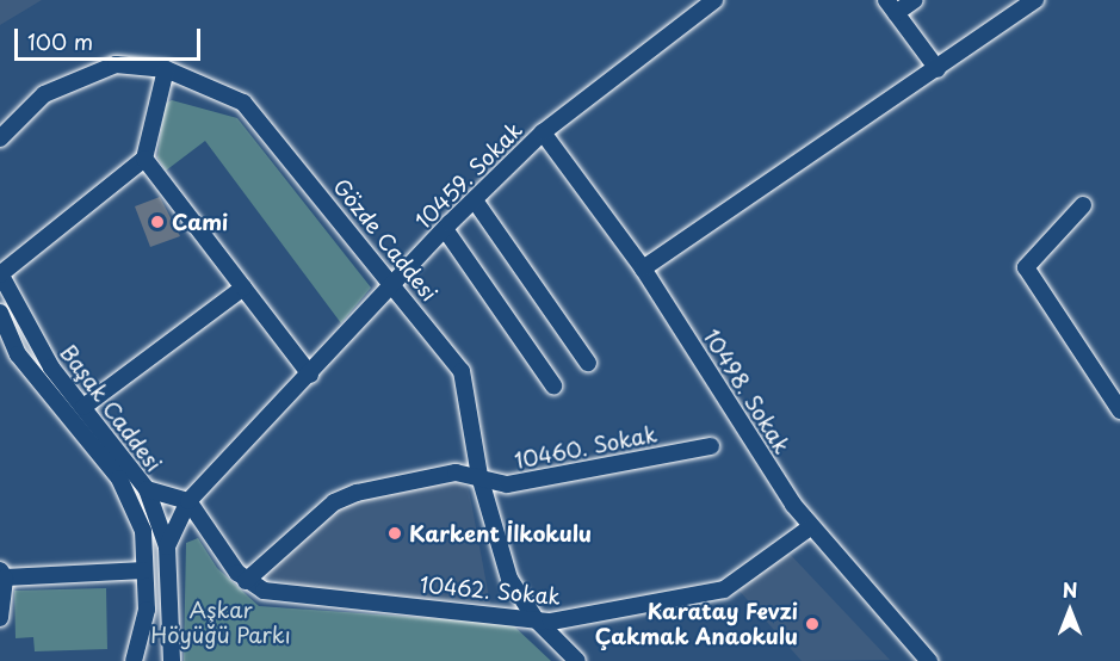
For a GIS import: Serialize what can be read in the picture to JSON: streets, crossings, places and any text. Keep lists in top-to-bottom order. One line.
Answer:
{"streets":{"street":["10459. Sokak","Gözde Caddesi","10498. Sokak","Başak Caddesi","10460. Sokak","10462. Sokak"]},"crossings":[["10459. Sokak","Gözde Caddesi"],["10459. Sokak","10498. Sokak"],["10459. Sokak","Başak Caddesi"],["Gözde Caddesi","10460. Sokak"],["Gözde Caddesi","10462. Sokak"],["10498. Sokak","10462. Sokak"],["10460. Sokak","10462. Sokak"]],"parks":["Aşkar Höyüğü Parkı"],"places":["Cami","Karkent İlkokulu","Karatay Fevzi Çakmak Anaokulu"],"scale_bar":"100 m","north":"top"}
